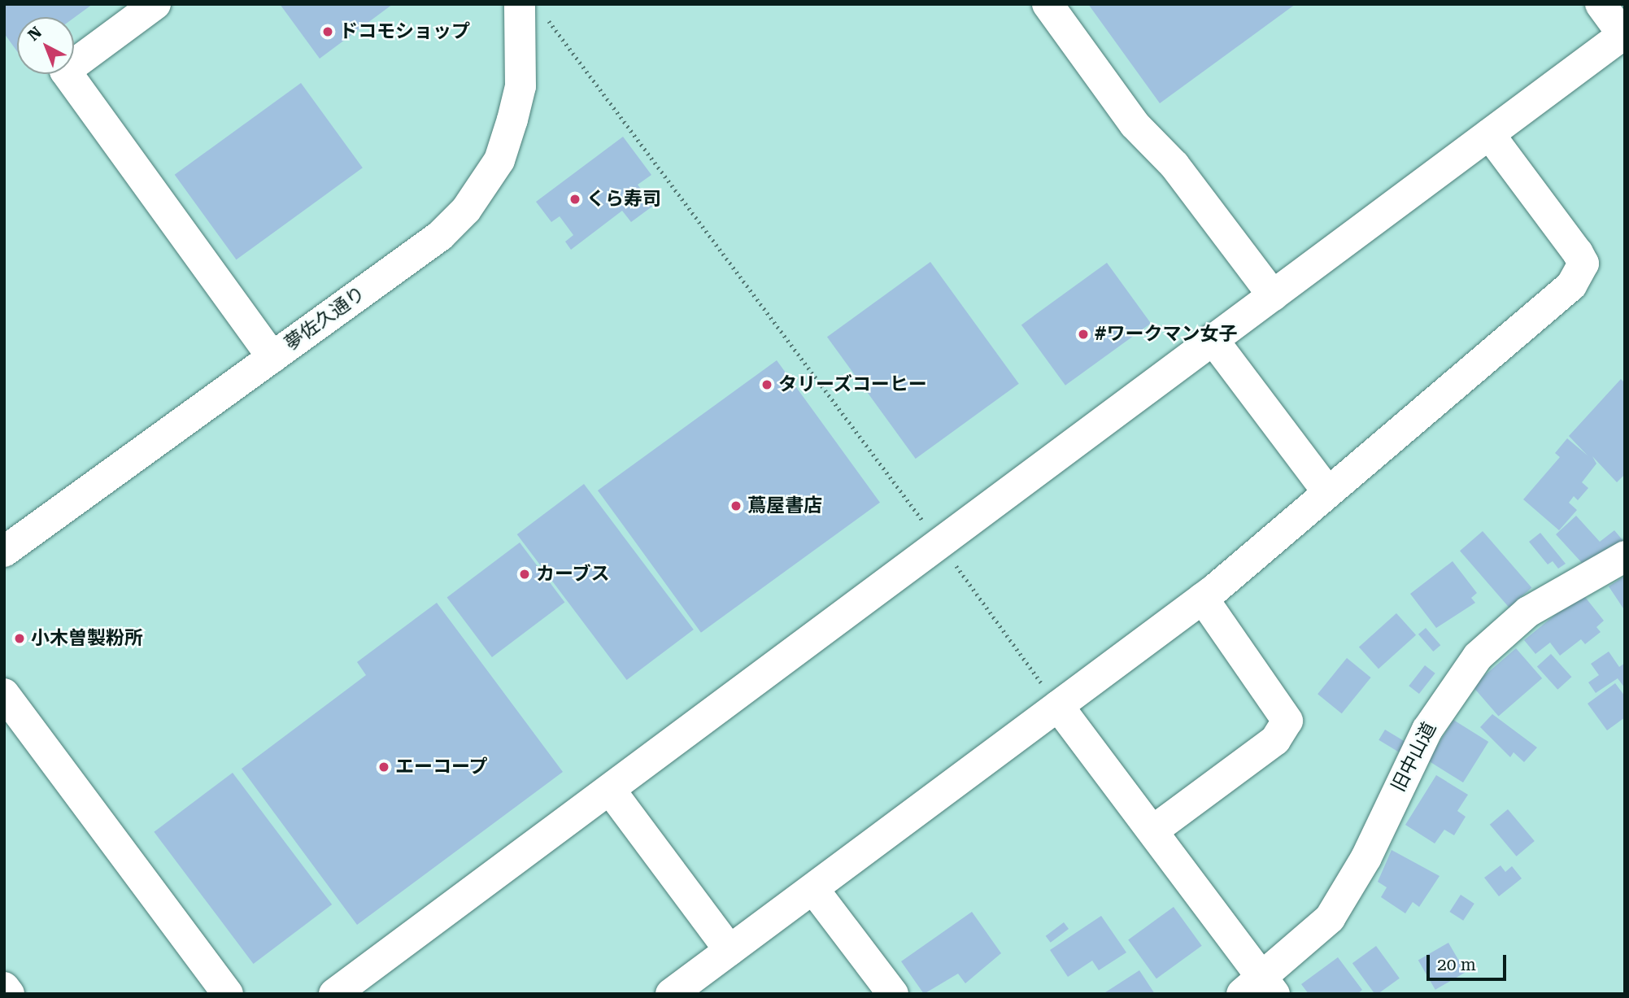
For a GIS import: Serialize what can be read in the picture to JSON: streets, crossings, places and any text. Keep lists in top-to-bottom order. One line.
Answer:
{"streets":{"street":["夢佐久通り","旧中山道"]},"places":["ドコモショップ","くら寿司","#ワークマン女子","タリーズコーヒー","蔦屋書店","カーブス","小木曽製粉所","エーコープ"],"scale_bar":"20 m","north":"top left"}
